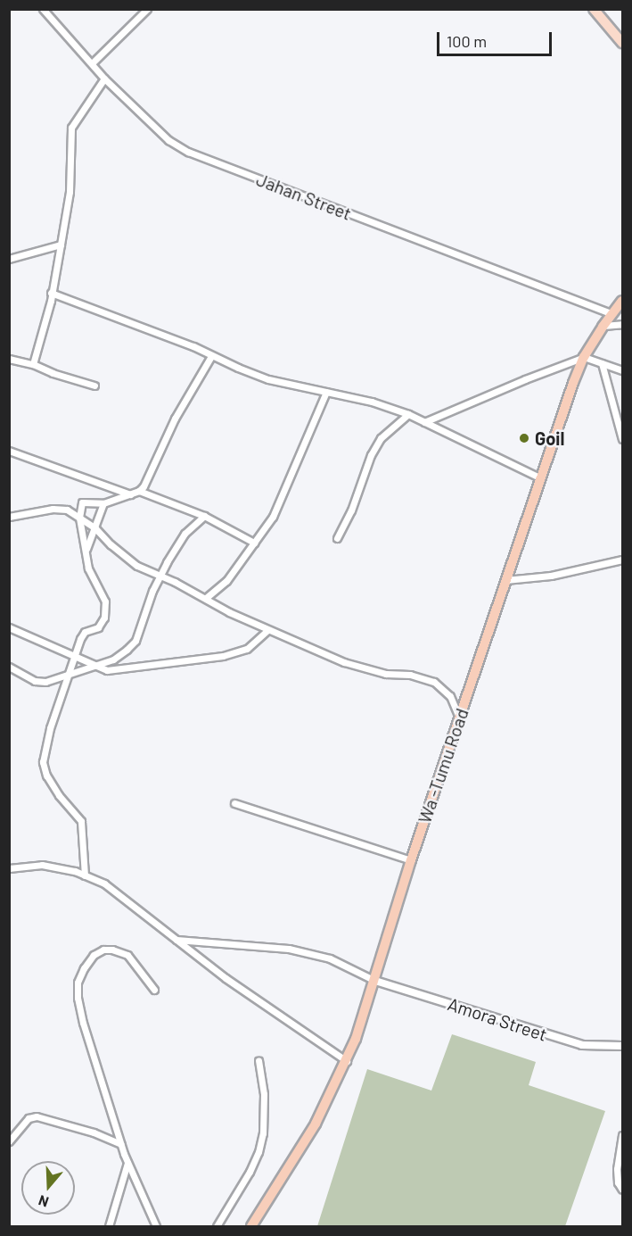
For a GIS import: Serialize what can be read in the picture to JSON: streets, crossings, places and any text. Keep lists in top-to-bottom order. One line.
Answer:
{"streets":{"highway":["Wa -Tumu Road"],"street":["Jahan Street","Amora Street"]},"crossings":[["Jahan Street","Wa -Tumu Road"],["Wa -Tumu Road","Amora Street"]],"places":["Goil"],"scale_bar":"100 m","north":"bottom"}
